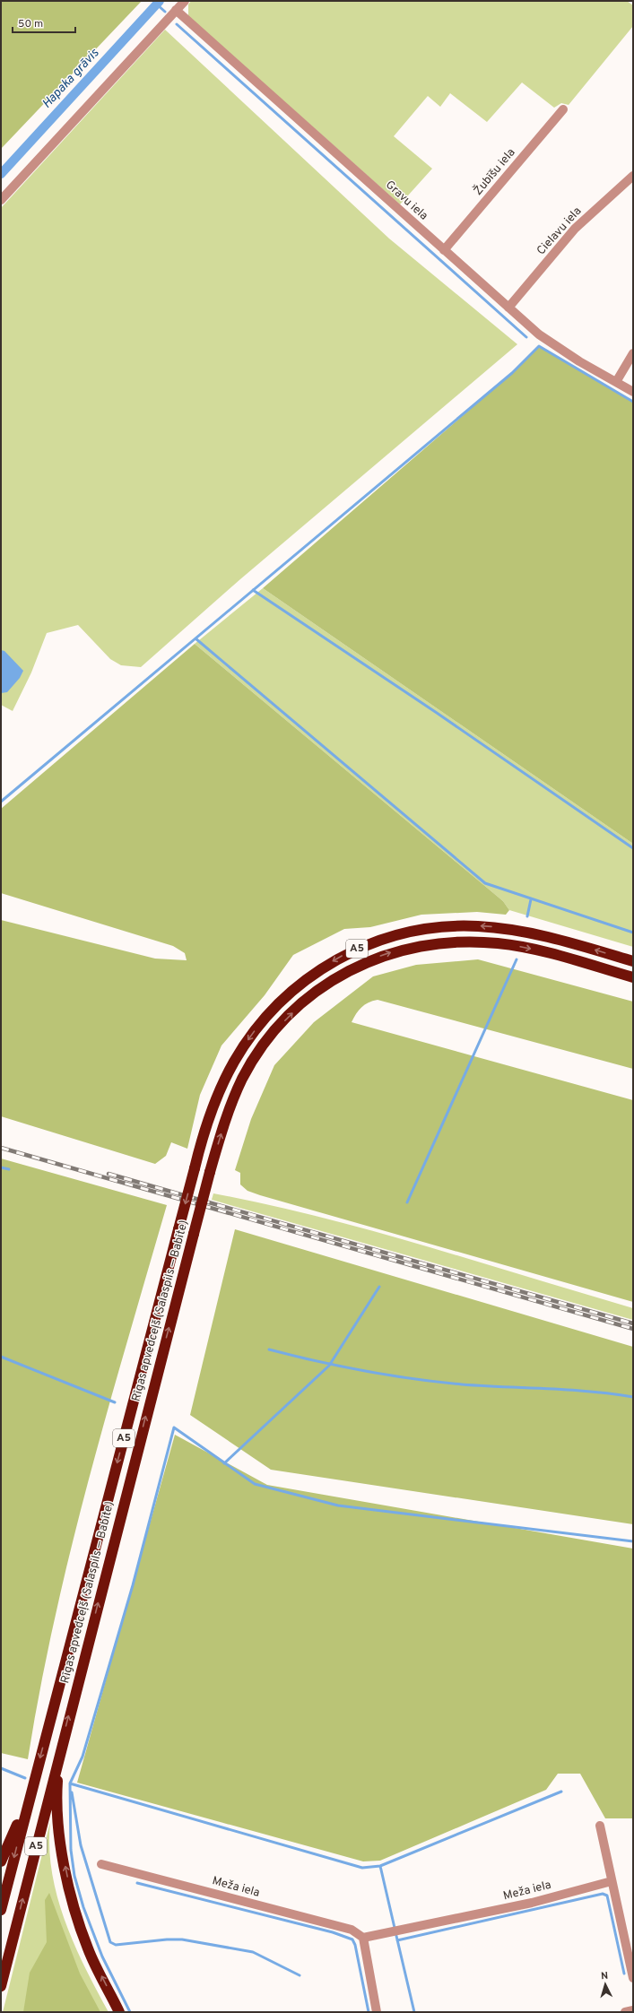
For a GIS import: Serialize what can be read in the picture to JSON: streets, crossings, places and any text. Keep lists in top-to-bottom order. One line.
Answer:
{"streets":{"highway":["A5","Rīgas apvedceļš (Salaspils — Babīte)"],"street":["Žubīšu iela","Gravu iela","Cielavu iela","Meža iela"]},"crossings":[["Žubīšu iela","Gravu iela"],["Gravu iela","Cielavu iela"]],"water":["Hapaka grāvis"],"scale_bar":"50 m","north":"top"}
